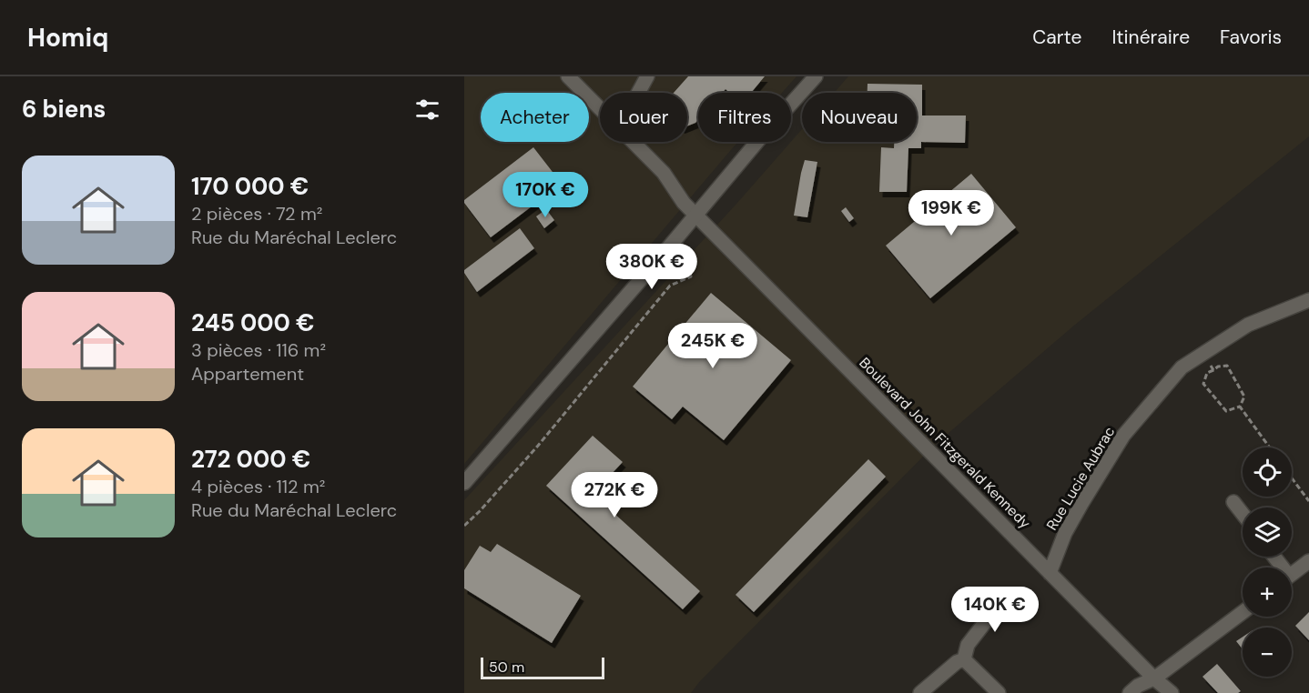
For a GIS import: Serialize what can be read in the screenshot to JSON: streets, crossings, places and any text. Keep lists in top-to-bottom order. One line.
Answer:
{"streets":{"street":["Boulevard John Fitzgerald Kennedy","Rue Lucie Aubrac"]},"crossings":[["Boulevard John Fitzgerald Kennedy","Rue Lucie Aubrac"]],"scale_bar":"50 m","page":{"header":"Homiq","nav":["Carte","Itinéraire","Favoris"],"heading":"6 biens","chip":["Acheter","Louer","Filtres","Nouveau"],"list":[{"name":"170 000 €","note":"2 pièces · 72 m² · Rue du Maréchal Leclerc"},{"name":"245 000 €","note":"3 pièces · 116 m² · Appartement"},{"name":"272 000 €","note":"4 pièces · 112 m² · Rue du Maréchal Leclerc"}],"price":["170K €","199K €","380K €","245K €","272K €","140K €"],"map_buttons":["+","−"],"scale":"50 m"}}
